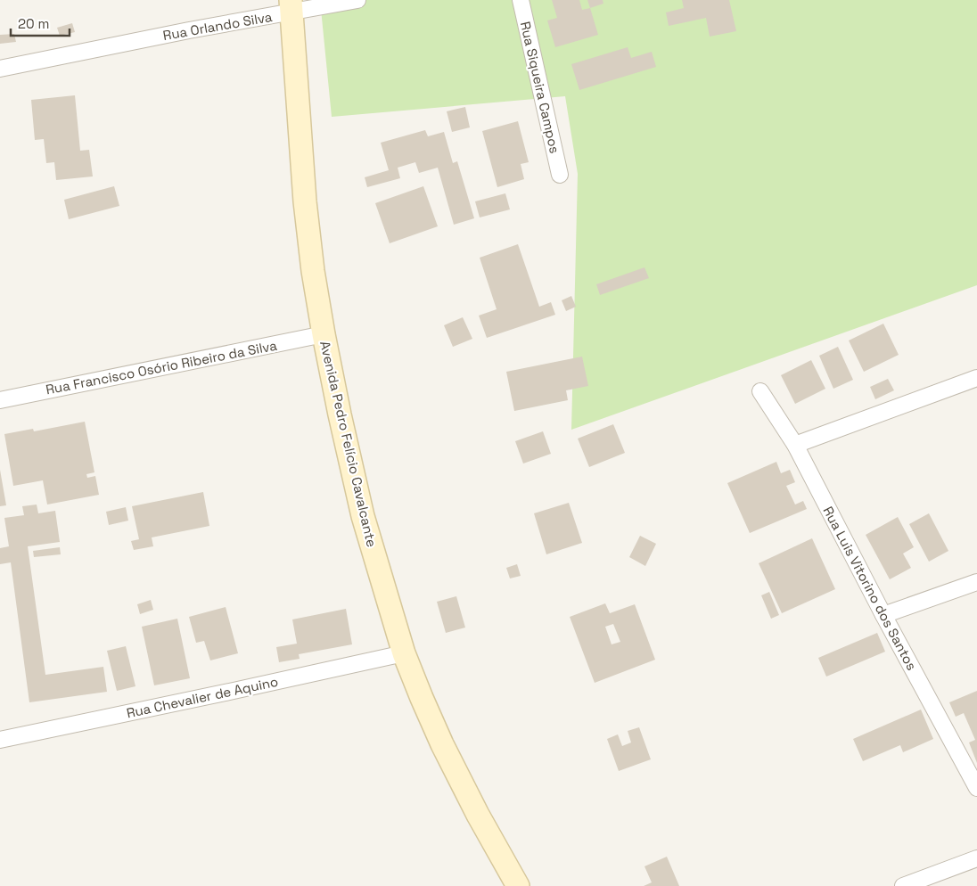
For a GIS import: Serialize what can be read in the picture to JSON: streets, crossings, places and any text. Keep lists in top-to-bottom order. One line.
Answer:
{"streets":{"street":["Rua Orlando Silva","Rua Siqueira Campos","Rua Francisco Osório Ribeiro da Silva","Avenida Pedro Felício Cavalcante","Rua Luis Vitorino dos Santos","Rua Chevalier de Aquino"]},"crossings":[["Rua Orlando Silva","Avenida Pedro Felício Cavalcante"],["Rua Francisco Osório Ribeiro da Silva","Avenida Pedro Felício Cavalcante"],["Avenida Pedro Felício Cavalcante","Rua Chevalier de Aquino"]],"scale_bar":"20 m"}
